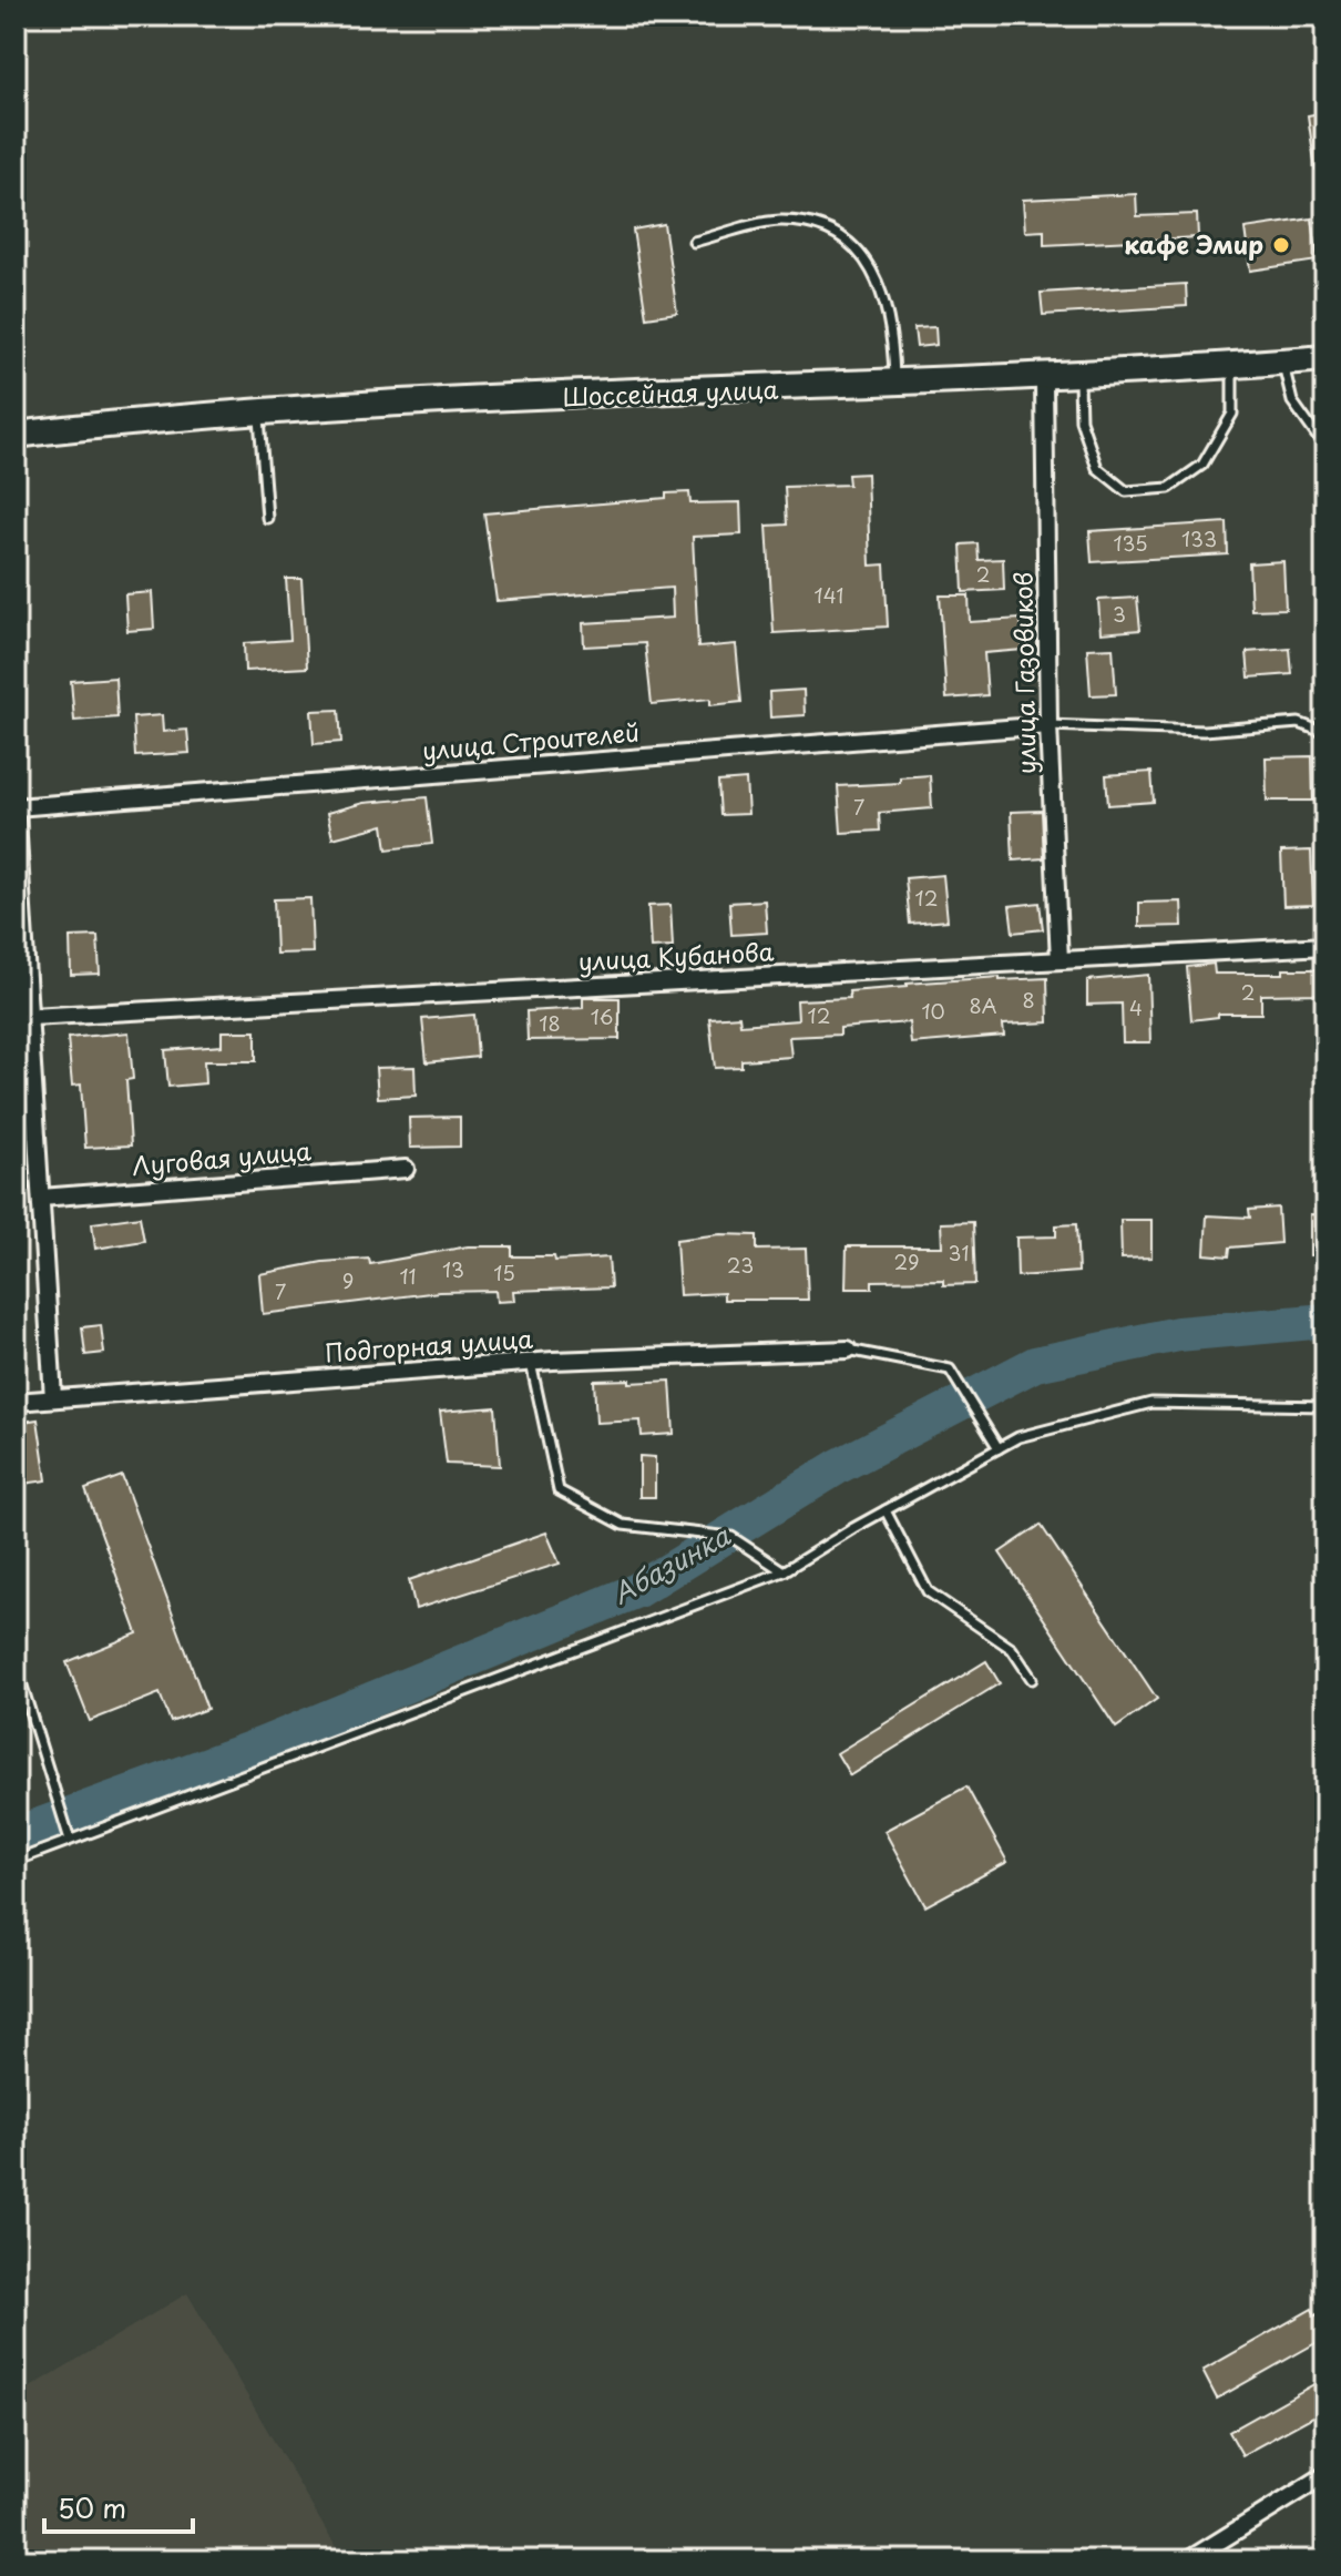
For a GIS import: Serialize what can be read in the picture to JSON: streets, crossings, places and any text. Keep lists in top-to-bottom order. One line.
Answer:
{"streets":{"main road":["Шоссейная улица"],"street":["улица Газовиков","улица Строителей","улица Кубанова","Луговая улица","Подгорная улица"]},"crossings":[["Шоссейная улица","улица Газовиков"],["улица Газовиков","улица Строителей"],["улица Газовиков","улица Кубанова"]],"water":["Абазинка"],"places":["кафе Эмир"],"house_numbers":["133","135","2","141","3","7","12","2","8","8А","4","10","12","16","18","31","29","23","13","15","11","9","7"],"scale_bar":"50 m"}
